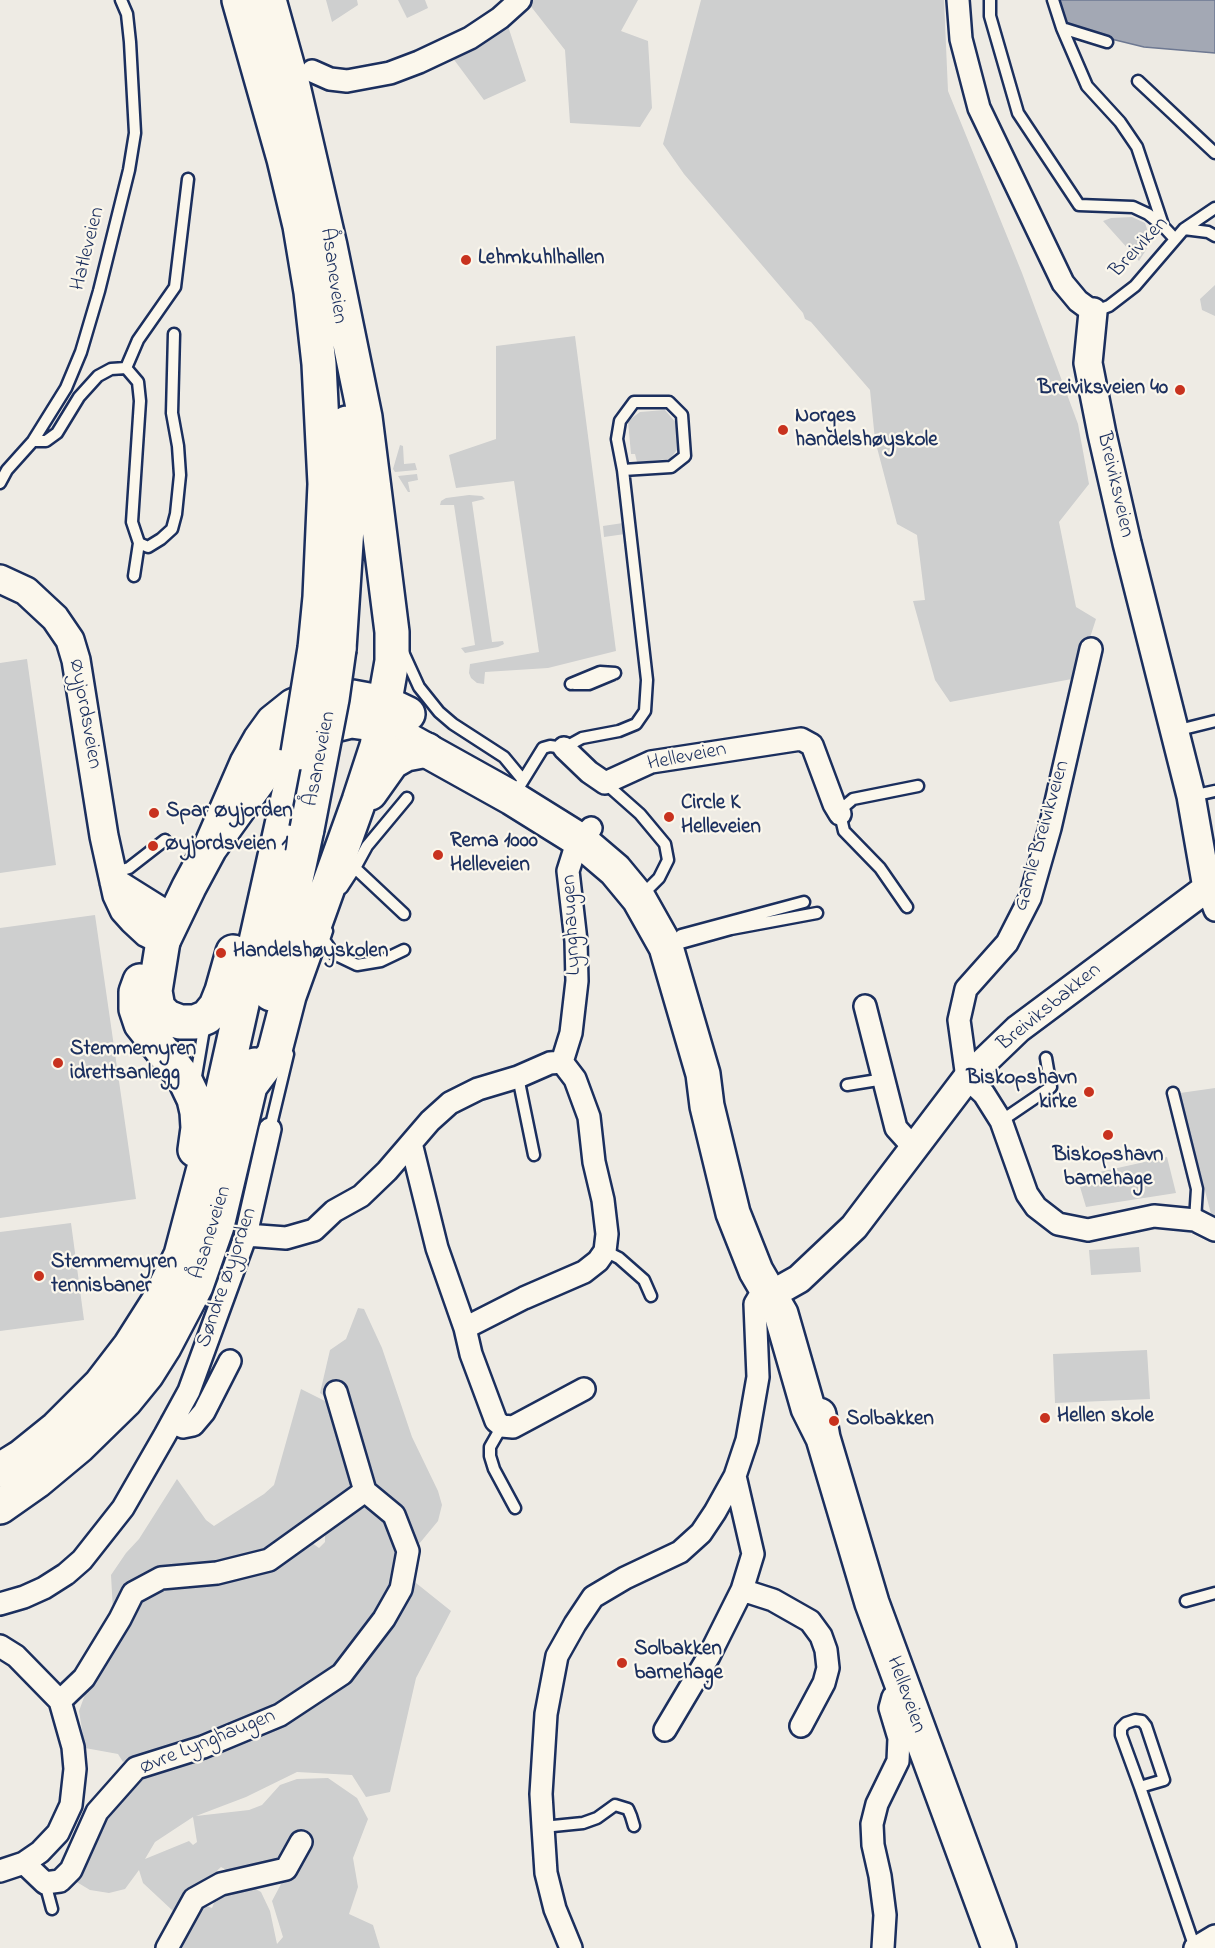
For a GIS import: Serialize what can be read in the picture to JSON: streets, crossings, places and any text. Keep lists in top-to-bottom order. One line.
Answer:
{"streets":{"main road":["Åsaneveien","Helleveien"],"street":["Breiviksveien","Øyjordsveien","Gamle Breivikveien","Lynghaugen","Breiviksbakken","Søndre Øyjorden","Øvre Lynghaugen"],"lane":["Breiviken","Hatleveien"]},"crossings":[["Breiviken","Breiviksveien"],["Breiviksveien","Breiviksbakken"],["Øyjordsveien","Helleveien"],["Helleveien","Lynghaugen"],["Helleveien","Breiviksbakken"],["Gamle Breivikveien","Breiviksbakken"]],"places":["Lehmkuhlhallen","Breiviksveien 40","Norges handelshøyskole","Spar Øyjorden","Circle K Helleveien","Øyjordsveien 1","Rema 1000 Helleveien","Handelshøyskolen","Stemmemyren idrettsanlegg","Biskopshavn kirke","Biskopshavn barnehage","Stemmemyren tennisbaner","Hellen skole","Solbakken","Solbakken barnehage"]}
